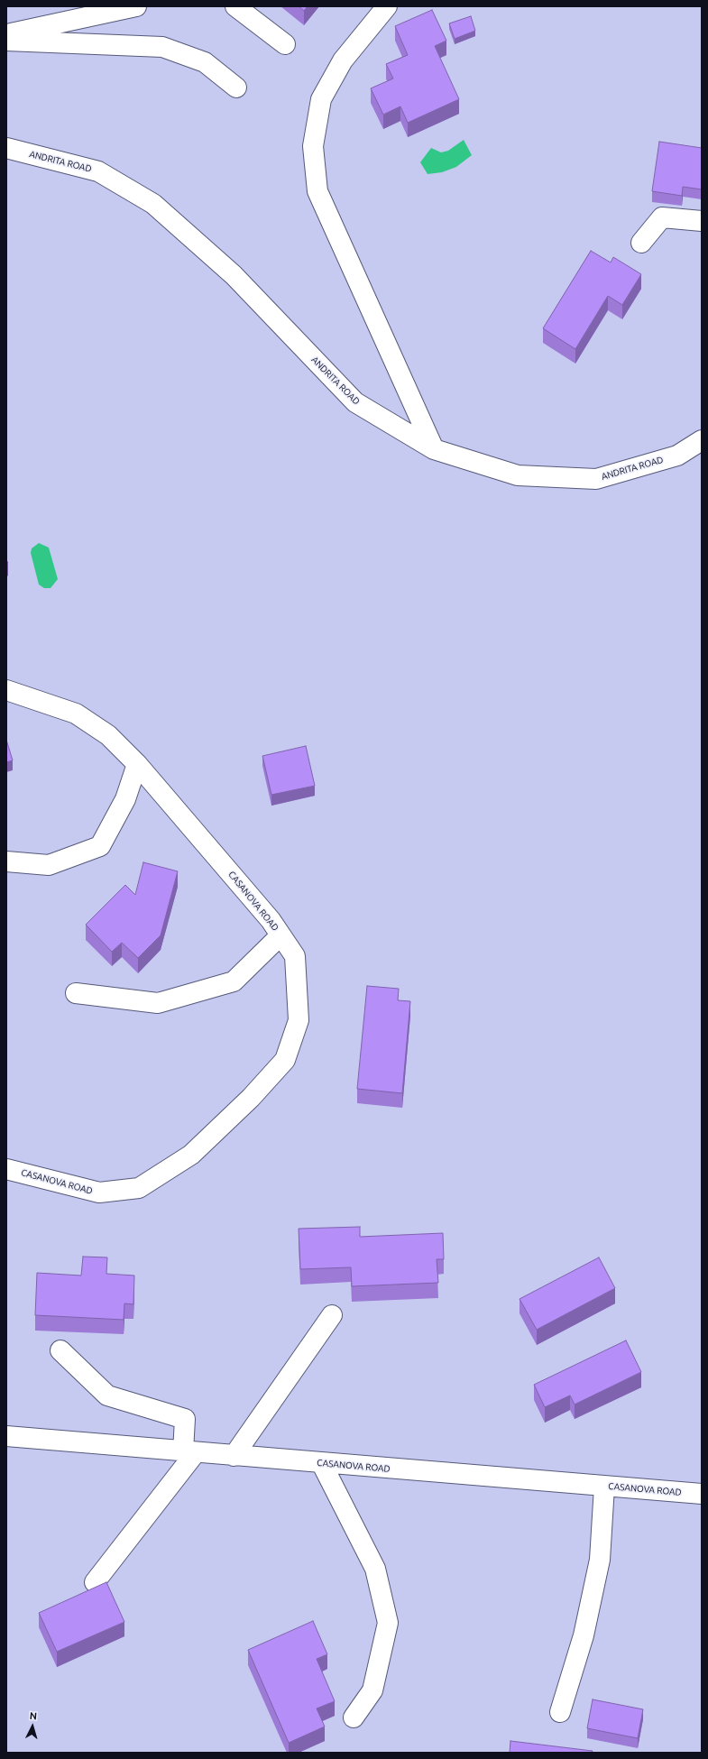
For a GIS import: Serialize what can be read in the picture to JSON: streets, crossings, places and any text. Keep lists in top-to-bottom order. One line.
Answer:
{"streets":{"street":["ANDRITA ROAD","CASANOVA ROAD"]},"north":"top"}
